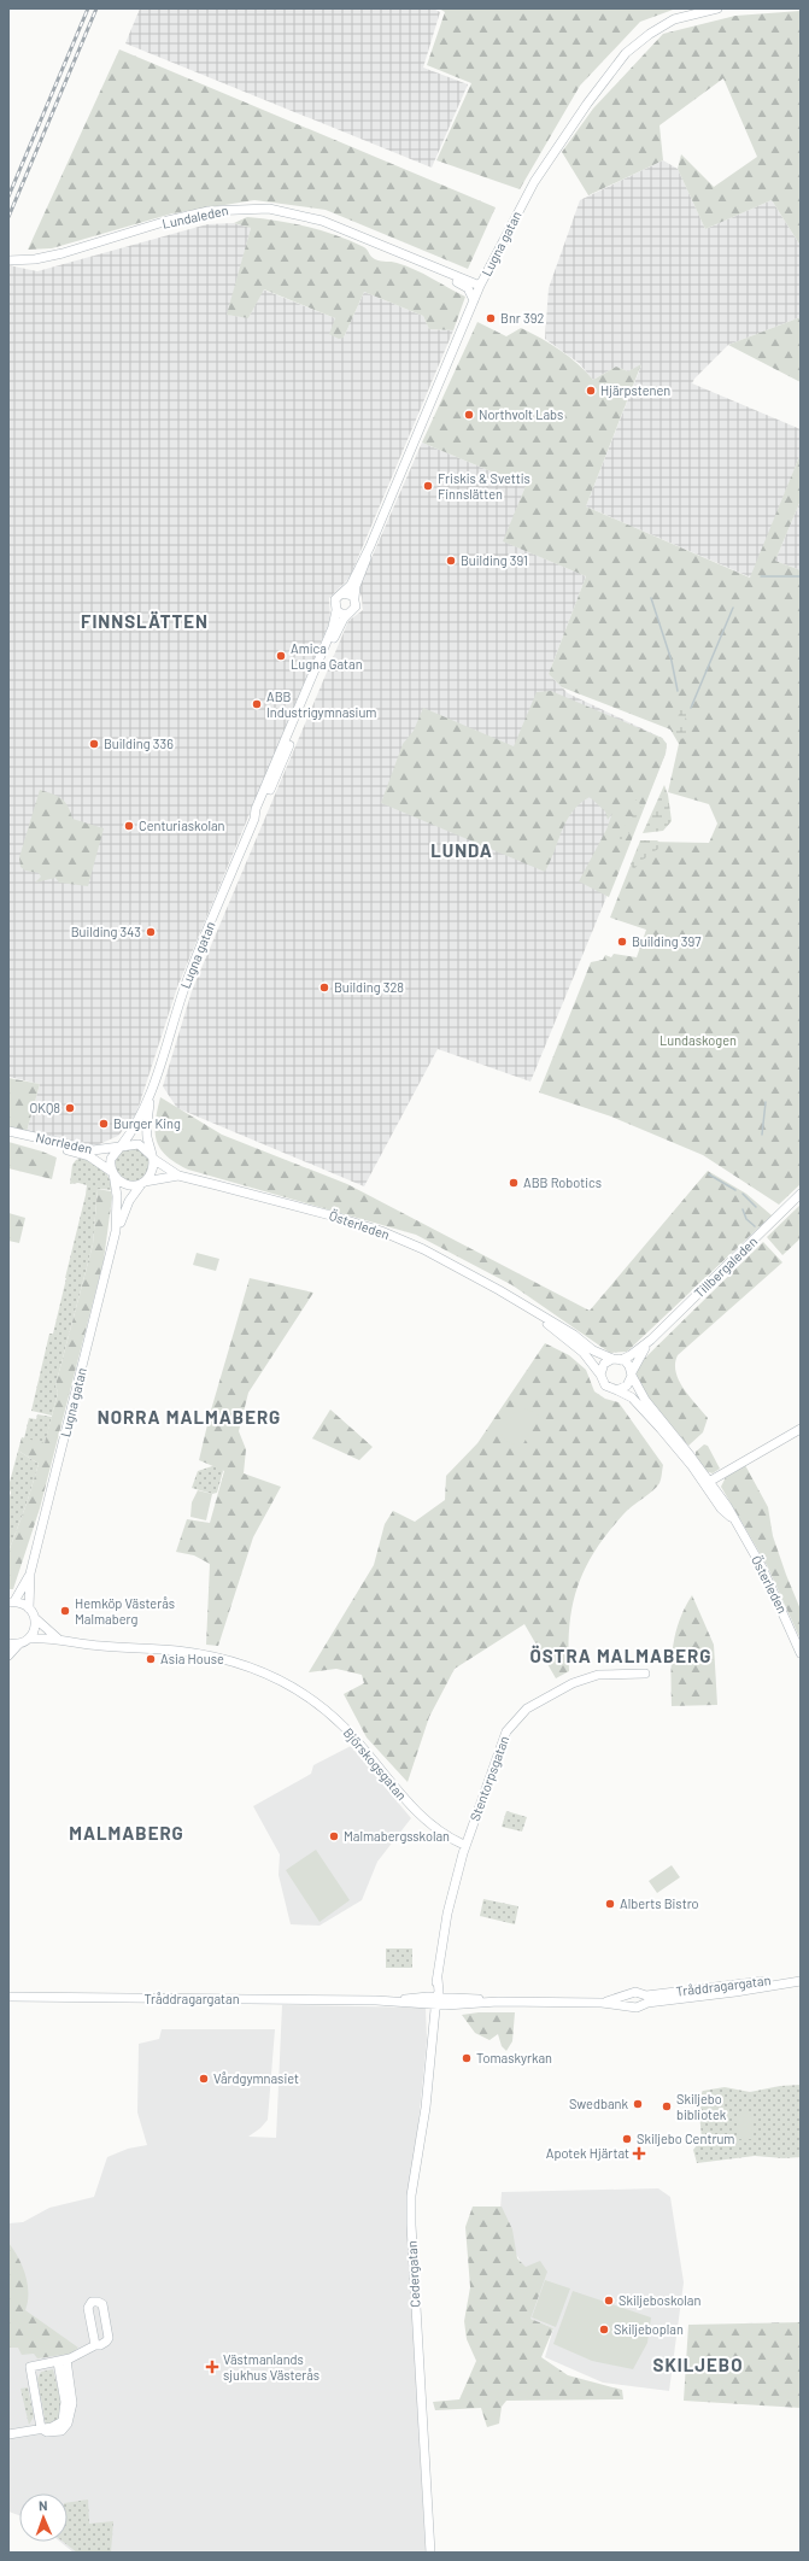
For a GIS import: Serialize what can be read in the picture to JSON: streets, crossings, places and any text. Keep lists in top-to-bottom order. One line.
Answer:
{"streets":{"main road":["Lundaleden","Lugna gatan","Norrleden","Österleden","Tillbergaleden","Björskogsgatan","Stentorpsgatan","Tråddragargatan","Cedergatan"]},"crossings":[["Lundaleden","Lugna gatan"],["Lugna gatan","Norrleden"],["Lugna gatan","Österleden"],["Norrleden","Österleden"],["Österleden","Tillbergaleden"],["Björskogsgatan","Stentorpsgatan"],["Stentorpsgatan","Tråddragargatan"],["Stentorpsgatan","Cedergatan"],["Tråddragargatan","Cedergatan"]],"districts":["FINNSLÄTTEN","LUNDA","NORRA MALMABERG","ÖSTRA MALMABERG","MALMABERG","SKILJEBO"],"parks":["Lundaskogen"],"places":{"other":["Bnr 392","Hjärpstenen","Northvolt Labs","Friskis & Svettis Finnslätten","Building 391","Amica Lugna Gatan","ABB Industrigymnasium","Building 336","Centuriaskolan","Building 343","Building 397","Building 328","OKQ8","Burger King","ABB Robotics","Hemköp Västerås Malmaberg","Asia House","Malmabergsskolan","Alberts Bistro","Tomaskyrkan","Vårdgymnasiet","Swedbank","Skiljebo bibliotek","Skiljebo Centrum","Skiljeboskolan","Skiljeboplan"],"health":["Apotek Hjärtat","Västmanlands sjukhus Västerås"]},"north":"top"}
